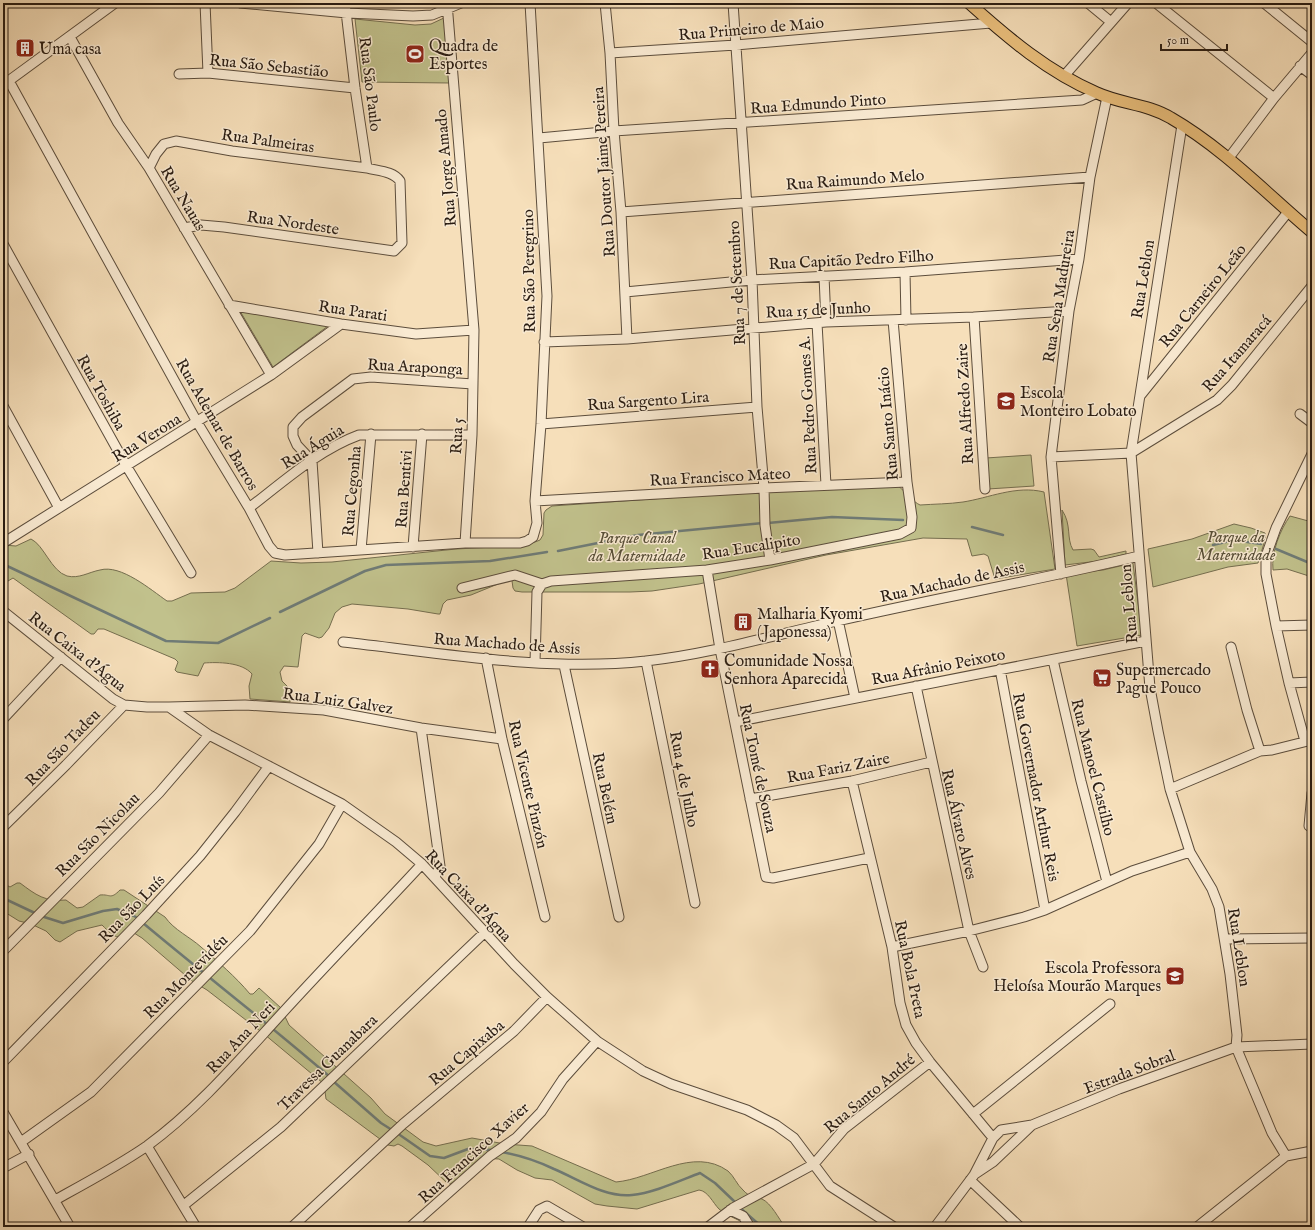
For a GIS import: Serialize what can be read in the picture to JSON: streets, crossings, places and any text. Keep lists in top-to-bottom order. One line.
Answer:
{"streets":{"street":["Rua Primeiro de Maio","Rua São Sebastião","Rua São Paulo","Rua Edmundo Pinto","Rua Palmeiras","Rua Jorge Amado","Rua Doutor Jaime Pereira","Rua Raimundo Melo","Rua Nauas","Rua Nordeste","Rua Capitão Pedro Filho","Rua São Peregrino","Rua Leblon","Rua 7 de Setembro","Rua Carneiro Leão","Rua Sena Madureira","Rua 15 de Junho","Rua Parati","Rua Itamaracá","Rua Araponga","Rua Toshiba","Rua Sargento Lira","Rua Alfredo Zaire","Rua Pedro Gomes A.","Rua Ademar de Barros","Rua Santo Inácio","Rua 5","Rua Verona","Rua Águia","Rua Francisco Mateo","Rua Bentivi","Rua Cegonha","Rua Eucalipito","Rua Machado de Assis","Rua Caixa d'Água","Rua Afrânio Peixoto","Rua Luiz Galvez","Rua São Tadeu","Rua Fariz Zaire","Rua Manoel Castilho","Rua Tomé de Souza","Rua 4 de Julho","Rua Vicente Pinzón","Rua Governador Arthur Reis","Rua Belém","Rua Álvaro Alves","Rua São Nicolau","Rua São Luís","Rua Bola Preta","Rua Montevidéu","Rua Ana Neri","Rua Capixaba","Travessa Guanabara","Estrada Sobral","Rua Santo André","Rua Francisco Xavier"]},"crossings":[["Rua Primeiro de Maio","Rua Doutor Jaime Pereira"],["Rua Primeiro de Maio","Rua 7 de Setembro"],["Rua São Sebastião","Rua São Paulo"],["Rua São Paulo","Rua Palmeiras"],["Rua Edmundo Pinto","Rua Doutor Jaime Pereira"],["Rua Edmundo Pinto","Rua São Peregrino"],["Rua Edmundo Pinto","Rua 7 de Setembro"],["Rua Edmundo Pinto","Rua Sena Madureira"],["Rua Palmeiras","Rua Nauas"],["Rua Palmeiras","Rua Nordeste"],["Rua Jorge Amado","Rua Parati"],["Rua Jorge Amado","Rua 5"],["Rua Doutor Jaime Pereira","Rua Raimundo Melo"],["Rua Doutor Jaime Pereira","Rua Capitão Pedro Filho"],["Rua Doutor Jaime Pereira","Rua 15 de Junho"],["Rua Raimundo Melo","Rua 7 de Setembro"],["Rua Raimundo Melo","Rua Sena Madureira"],["Rua Nauas","Rua Nordeste"],["Rua Nauas","Rua Parati"],["Rua Nauas","Rua Verona"],["Rua Capitão Pedro Filho","Rua 7 de Setembro"],["Rua Capitão Pedro Filho","Rua Sena Madureira"],["Rua Capitão Pedro Filho","Rua Pedro Gomes A."],["Rua São Peregrino","Rua 15 de Junho"],["Rua São Peregrino","Rua Sargento Lira"],["Rua São Peregrino","Rua Ademar de Barros"],["Rua São Peregrino","Rua Francisco Mateo"],["Rua Leblon","Rua Carneiro Leão"],["Rua Leblon","Rua Itamaracá"],["Rua Leblon","Rua Machado de Assis"],["Rua Leblon","Rua Afrânio Peixoto"],["Rua Leblon","Estrada Sobral"],["Rua 7 de Setembro","Rua 15 de Junho"],["Rua 7 de Setembro","Rua Sargento Lira"],["Rua 7 de Setembro","Rua Francisco Mateo"],["Rua 7 de Setembro","Rua Eucalipito"],["Rua Sena Madureira","Rua 15 de Junho"],["Rua Sena Madureira","Rua Machado de Assis"],["Rua 15 de Junho","Rua Alfredo Zaire"],["Rua 15 de Junho","Rua Pedro Gomes A."],["Rua 15 de Junho","Rua Santo Inácio"],["Rua Parati","Rua 5"],["Rua Parati","Rua Verona"],["Rua Araponga","Rua 5"],["Rua Araponga","Rua Águia"],["Rua Toshiba","Rua Verona"],["Rua Pedro Gomes A.","Rua Francisco Mateo"],["Rua Ademar de Barros","Rua 5"],["Rua Ademar de Barros","Rua Verona"],["Rua Ademar de Barros","Rua Águia"],["Rua Ademar de Barros","Rua Bentivi"],["Rua Ademar de Barros","Rua Cegonha"],["Rua Santo Inácio","Rua Francisco Mateo"],["Rua Santo Inácio","Rua Eucalipito"],["Rua 5","Rua Águia"],["Rua Águia","Rua Bentivi"],["Rua Águia","Rua Cegonha"],["Rua Eucalipito","Rua Tomé de Souza"],["Rua Machado de Assis","Rua Tomé de Souza"],["Rua Machado de Assis","Rua 4 de Julho"],["Rua Machado de Assis","Rua Vicente Pinzón"],["Rua Machado de Assis","Rua Belém"],["Rua Caixa d'Água","Rua Luiz Galvez"],["Rua Caixa d'Água","Rua São Tadeu"],["Rua Caixa d'Água","Rua São Nicolau"],["Rua Caixa d'Água","Rua São Luís"],["Rua Caixa d'Água","Rua Montevidéu"],["Rua Caixa d'Água","Rua Ana Neri"],["Rua Caixa d'Água","Rua Capixaba"],["Rua Caixa d'Água","Travessa Guanabara"],["Rua Caixa d'Água","Rua Santo André"],["Rua Caixa d'Água","Rua Francisco Xavier"],["Rua Afrânio Peixoto","Rua Manoel Castilho"],["Rua Afrânio Peixoto","Rua Tomé de Souza"],["Rua Afrânio Peixoto","Rua Governador Arthur Reis"],["Rua Afrânio Peixoto","Rua Álvaro Alves"],["Rua Luiz Galvez","Rua Vicente Pinzón"],["Rua Fariz Zaire","Rua Tomé de Souza"],["Rua Fariz Zaire","Rua Álvaro Alves"],["Rua Fariz Zaire","Rua Bola Preta"],["Rua Tomé de Souza","Rua Bola Preta"],["Rua Bola Preta","Estrada Sobral"],["Rua Bola Preta","Rua Santo André"]],"parks":["Parque da Maternidade","Parque Canal da Maternidade"],"places":{"building":["Uma casa","Malharia Kyomi (Japonessa)"],"sports":["Quadra de Esportes"],"school or university":["Escola Monteiro Lobato","Escola Professora Heloísa Mourão Marques"],"church":["Comunidade Nossa Senhora Aparecida"],"supermarket":["Supermercado Pague Pouco"]},"scale_bar":"50 m"}
